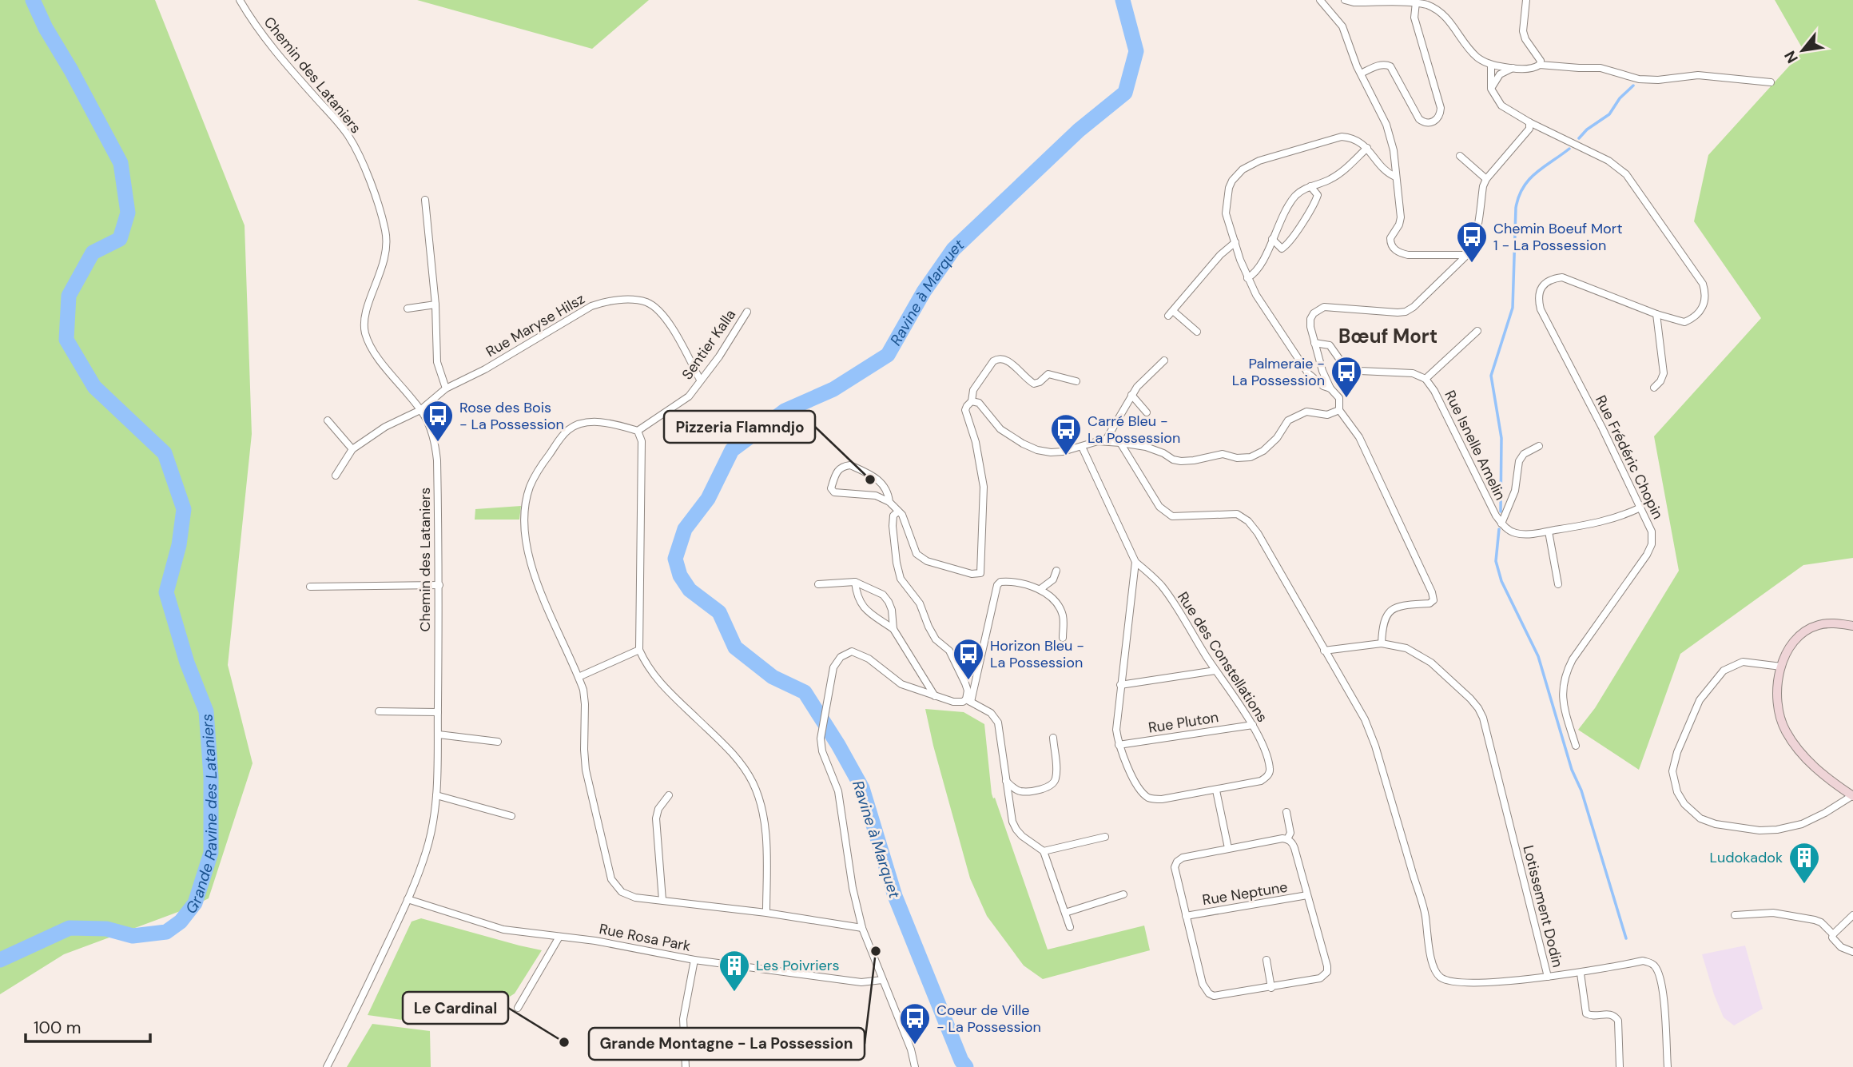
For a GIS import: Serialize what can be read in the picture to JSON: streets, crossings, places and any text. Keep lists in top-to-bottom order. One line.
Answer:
{"streets":{"street":["Chemin des Lataniers","Rue Maryse Hilsz","Sentier Kalla","Rue Isnelle Amelin","Rue Frédéric Chopin","Rue des Constellations","Rue Pluton","Rue Neptune","Lotissement Dodin","Rue Rosa Park"]},"crossings":[["Chemin des Lataniers","Rue Maryse Hilsz"],["Chemin des Lataniers","Rue Rosa Park"],["Rue Maryse Hilsz","Sentier Kalla"],["Rue des Constellations","Rue Pluton"]],"districts":["Bœuf Mort"],"water":["Ravine à Marquet","Grande Ravine des Lataniers"],"places":{"bus stop":["Chemin Boeuf Mort 1 - La Possession","Palmeraie - La Possession","Rose des Bois - La Possession","Carré Bleu - La Possession","Horizon Bleu - La Possession","Coeur de Ville - La Possession"],"other":["Pizzeria Flamndjo","Grande Montagne - La Possession","Le Cardinal"],"building":["Ludokadok","Les Poivriers"]},"scale_bar":"100 m","north":"bottom left"}
